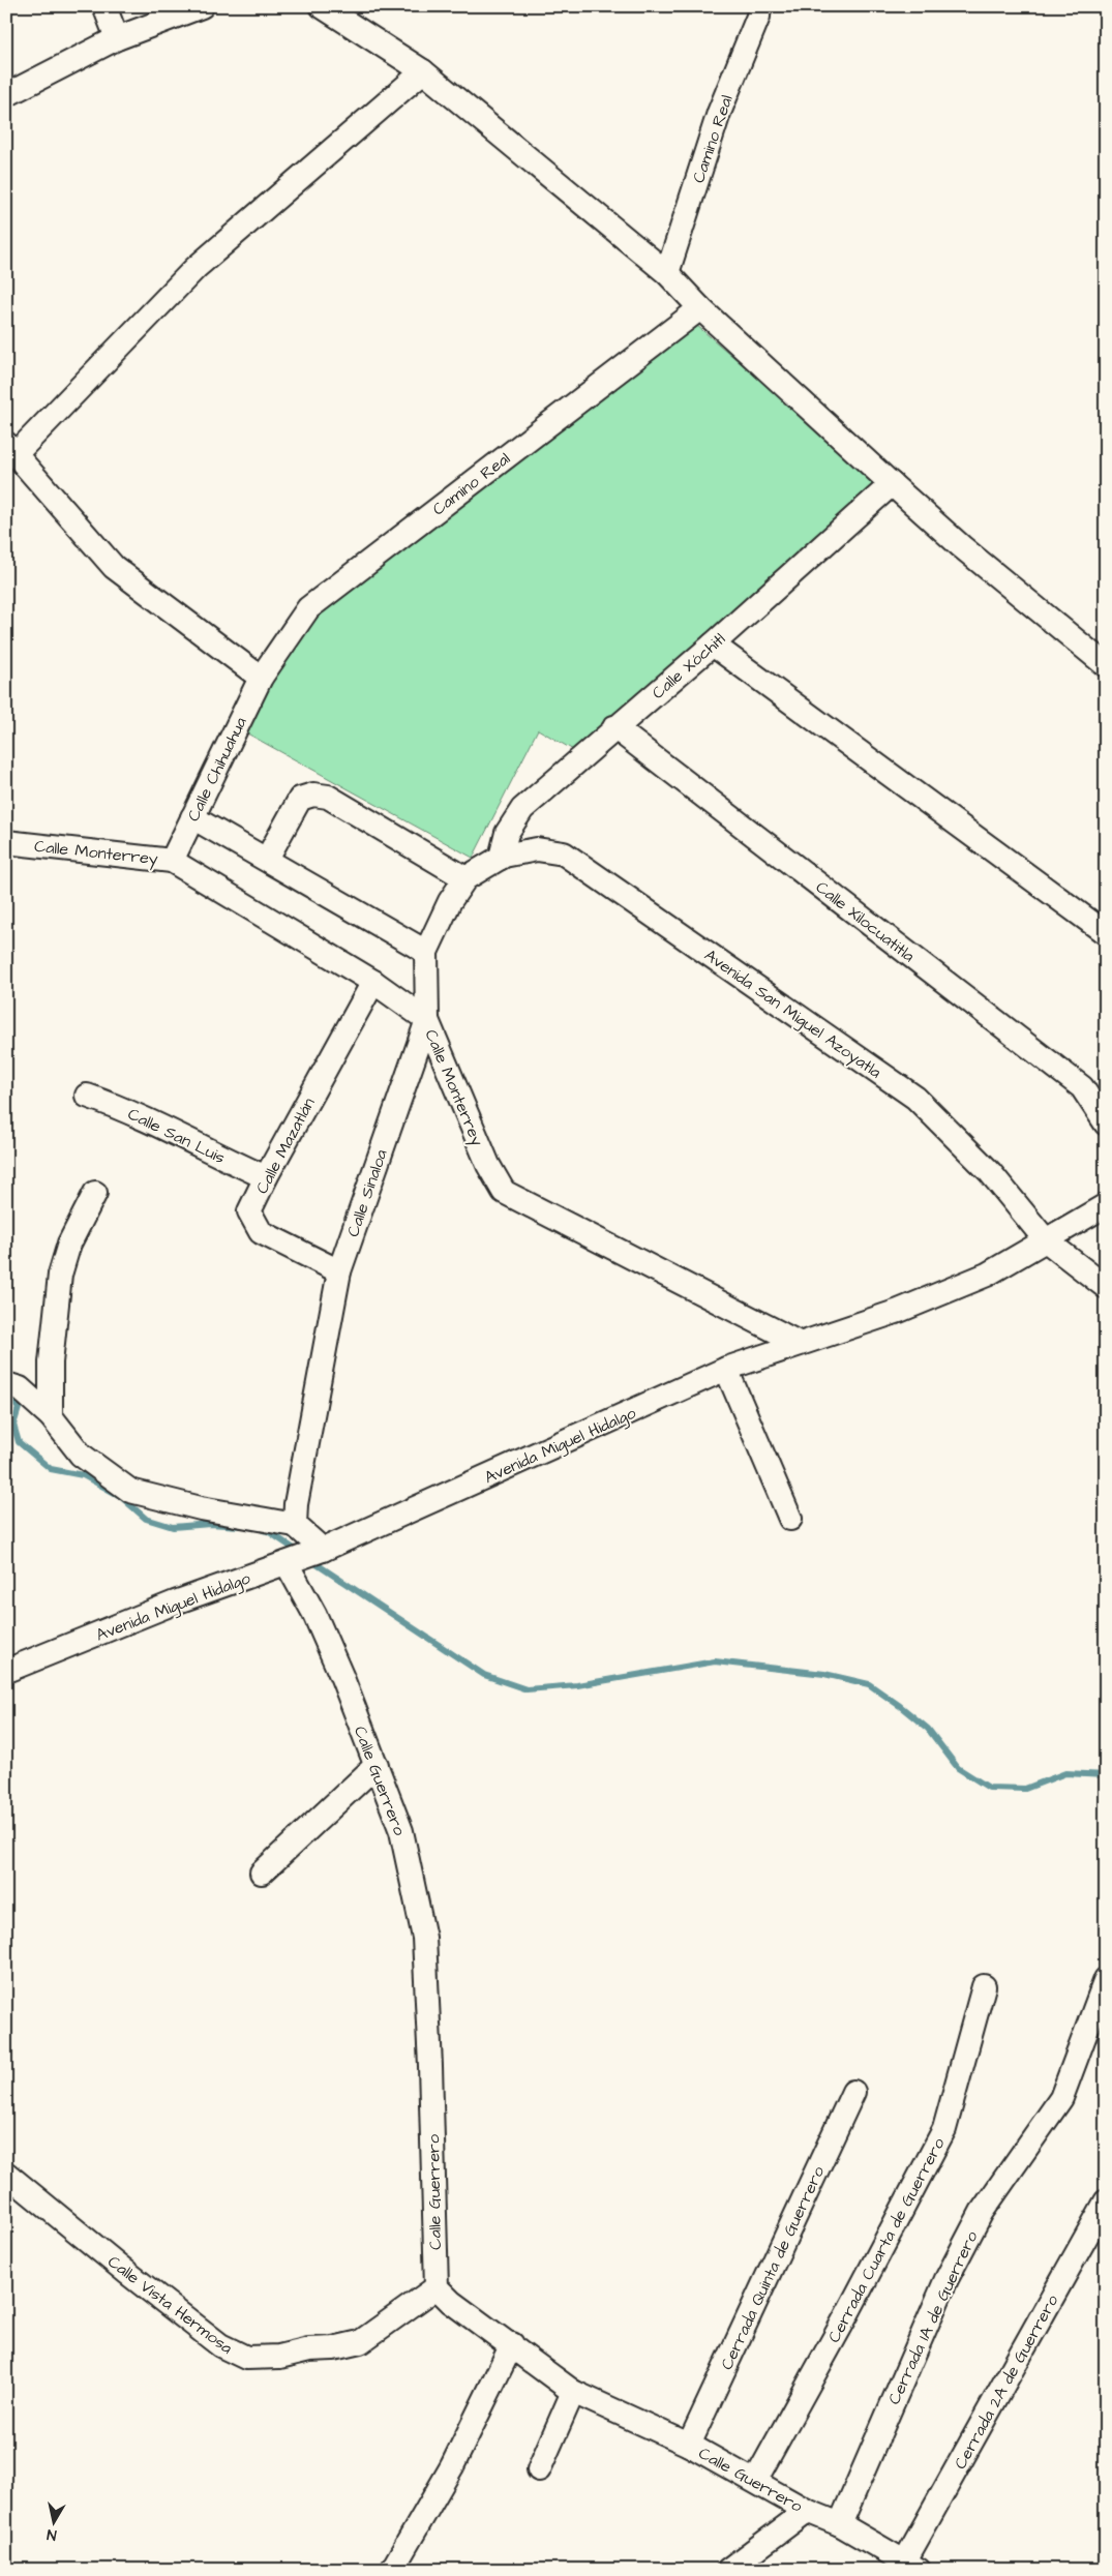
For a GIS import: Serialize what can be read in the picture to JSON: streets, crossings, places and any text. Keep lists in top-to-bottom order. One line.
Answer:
{"streets":{"street":["Camino Real","Calle Xóchitl","Calle Chihuahua","Calle Monterrey","Calle Xilocuatitla","Avenida San Miguel Azoyatla","Calle San Luis","Calle Mazatlán","Calle Sinaloa","Avenida Miguel Hidalgo","Calle Guerrero","Cerrada Cuarta de Guerrero","Cerrada Quinta de Guerrero","Calle Vista Hermosa","Cerrada 1A de Guerrero","Cerrada 2A de Guerrero"]},"crossings":[["Camino Real","Calle Chihuahua"],["Calle Xóchitl","Calle Xilocuatitla"],["Calle Xóchitl","Avenida San Miguel Azoyatla"],["Calle Xóchitl","Calle Sinaloa"],["Calle Chihuahua","Calle Monterrey"],["Calle Monterrey","Calle Mazatlán"],["Calle Monterrey","Calle Sinaloa"],["Calle Monterrey","Avenida Miguel Hidalgo"],["Avenida San Miguel Azoyatla","Calle Sinaloa"],["Avenida San Miguel Azoyatla","Avenida Miguel Hidalgo"],["Calle San Luis","Calle Mazatlán"],["Calle Mazatlán","Calle Sinaloa"],["Avenida Miguel Hidalgo","Calle Guerrero"],["Calle Guerrero","Cerrada Cuarta de Guerrero"],["Calle Guerrero","Cerrada Quinta de Guerrero"],["Calle Guerrero","Calle Vista Hermosa"],["Calle Guerrero","Cerrada 1A de Guerrero"],["Calle Guerrero","Cerrada 2A de Guerrero"]],"north":"bottom"}
